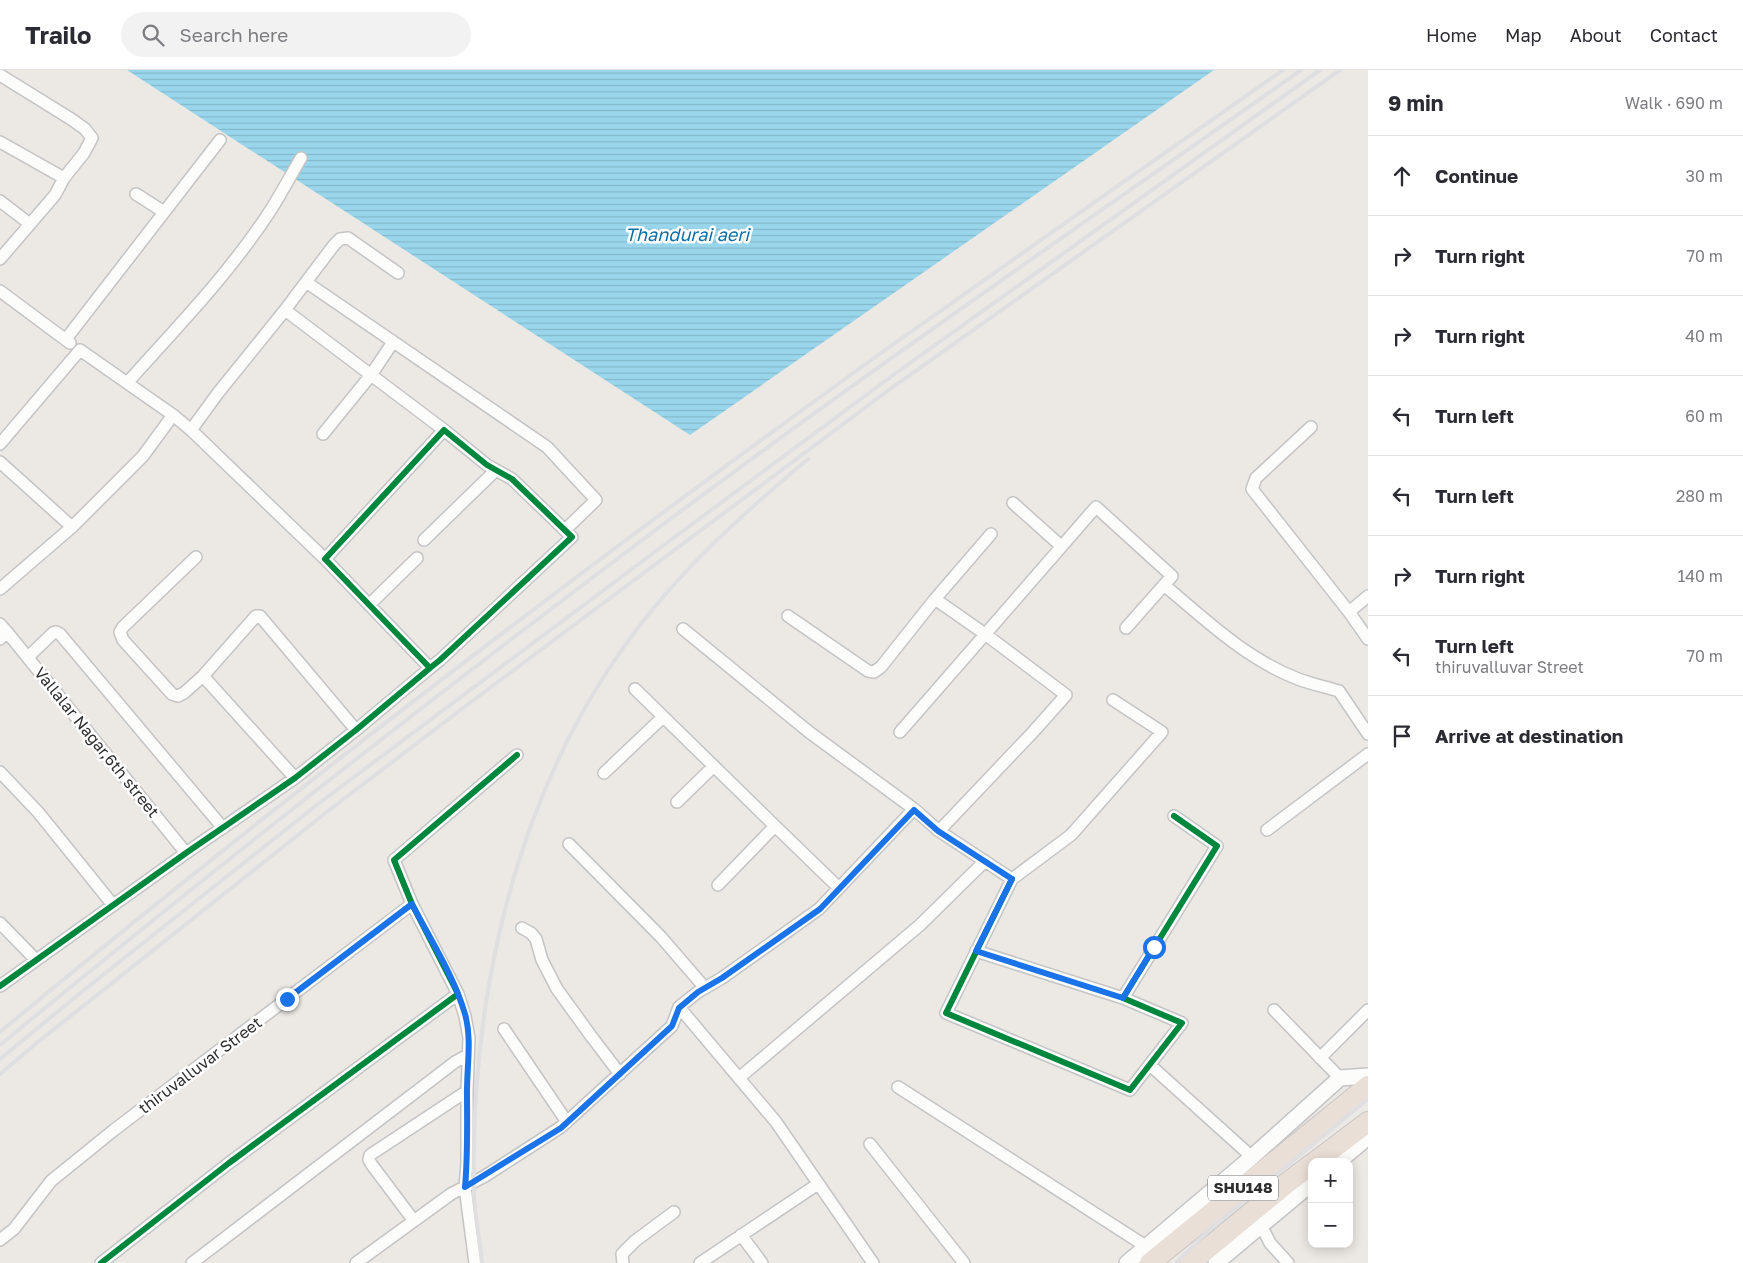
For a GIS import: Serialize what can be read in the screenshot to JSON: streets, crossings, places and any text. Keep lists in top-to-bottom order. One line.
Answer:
{"streets":{"highway":["SHU148"],"street":["Vallalar Nagar,6th street","thiruvalluvar Street"]},"water":["Thandurai aeri"],"page":{"header":"Trailo","search":"Search here","nav":["Home","Map","About","Contact"],"heading":["9 min","Walk · 690 m"],"list":[["Continue","30 m"],["Turn right","70 m"],["Turn right","40 m"],["Turn left","60 m"],["Turn left","280 m"],["Turn right","140 m"],["Turn left","thiruvalluvar Street","70 m"],"Arrive at destination"],"map_buttons":["+","−"]}}
